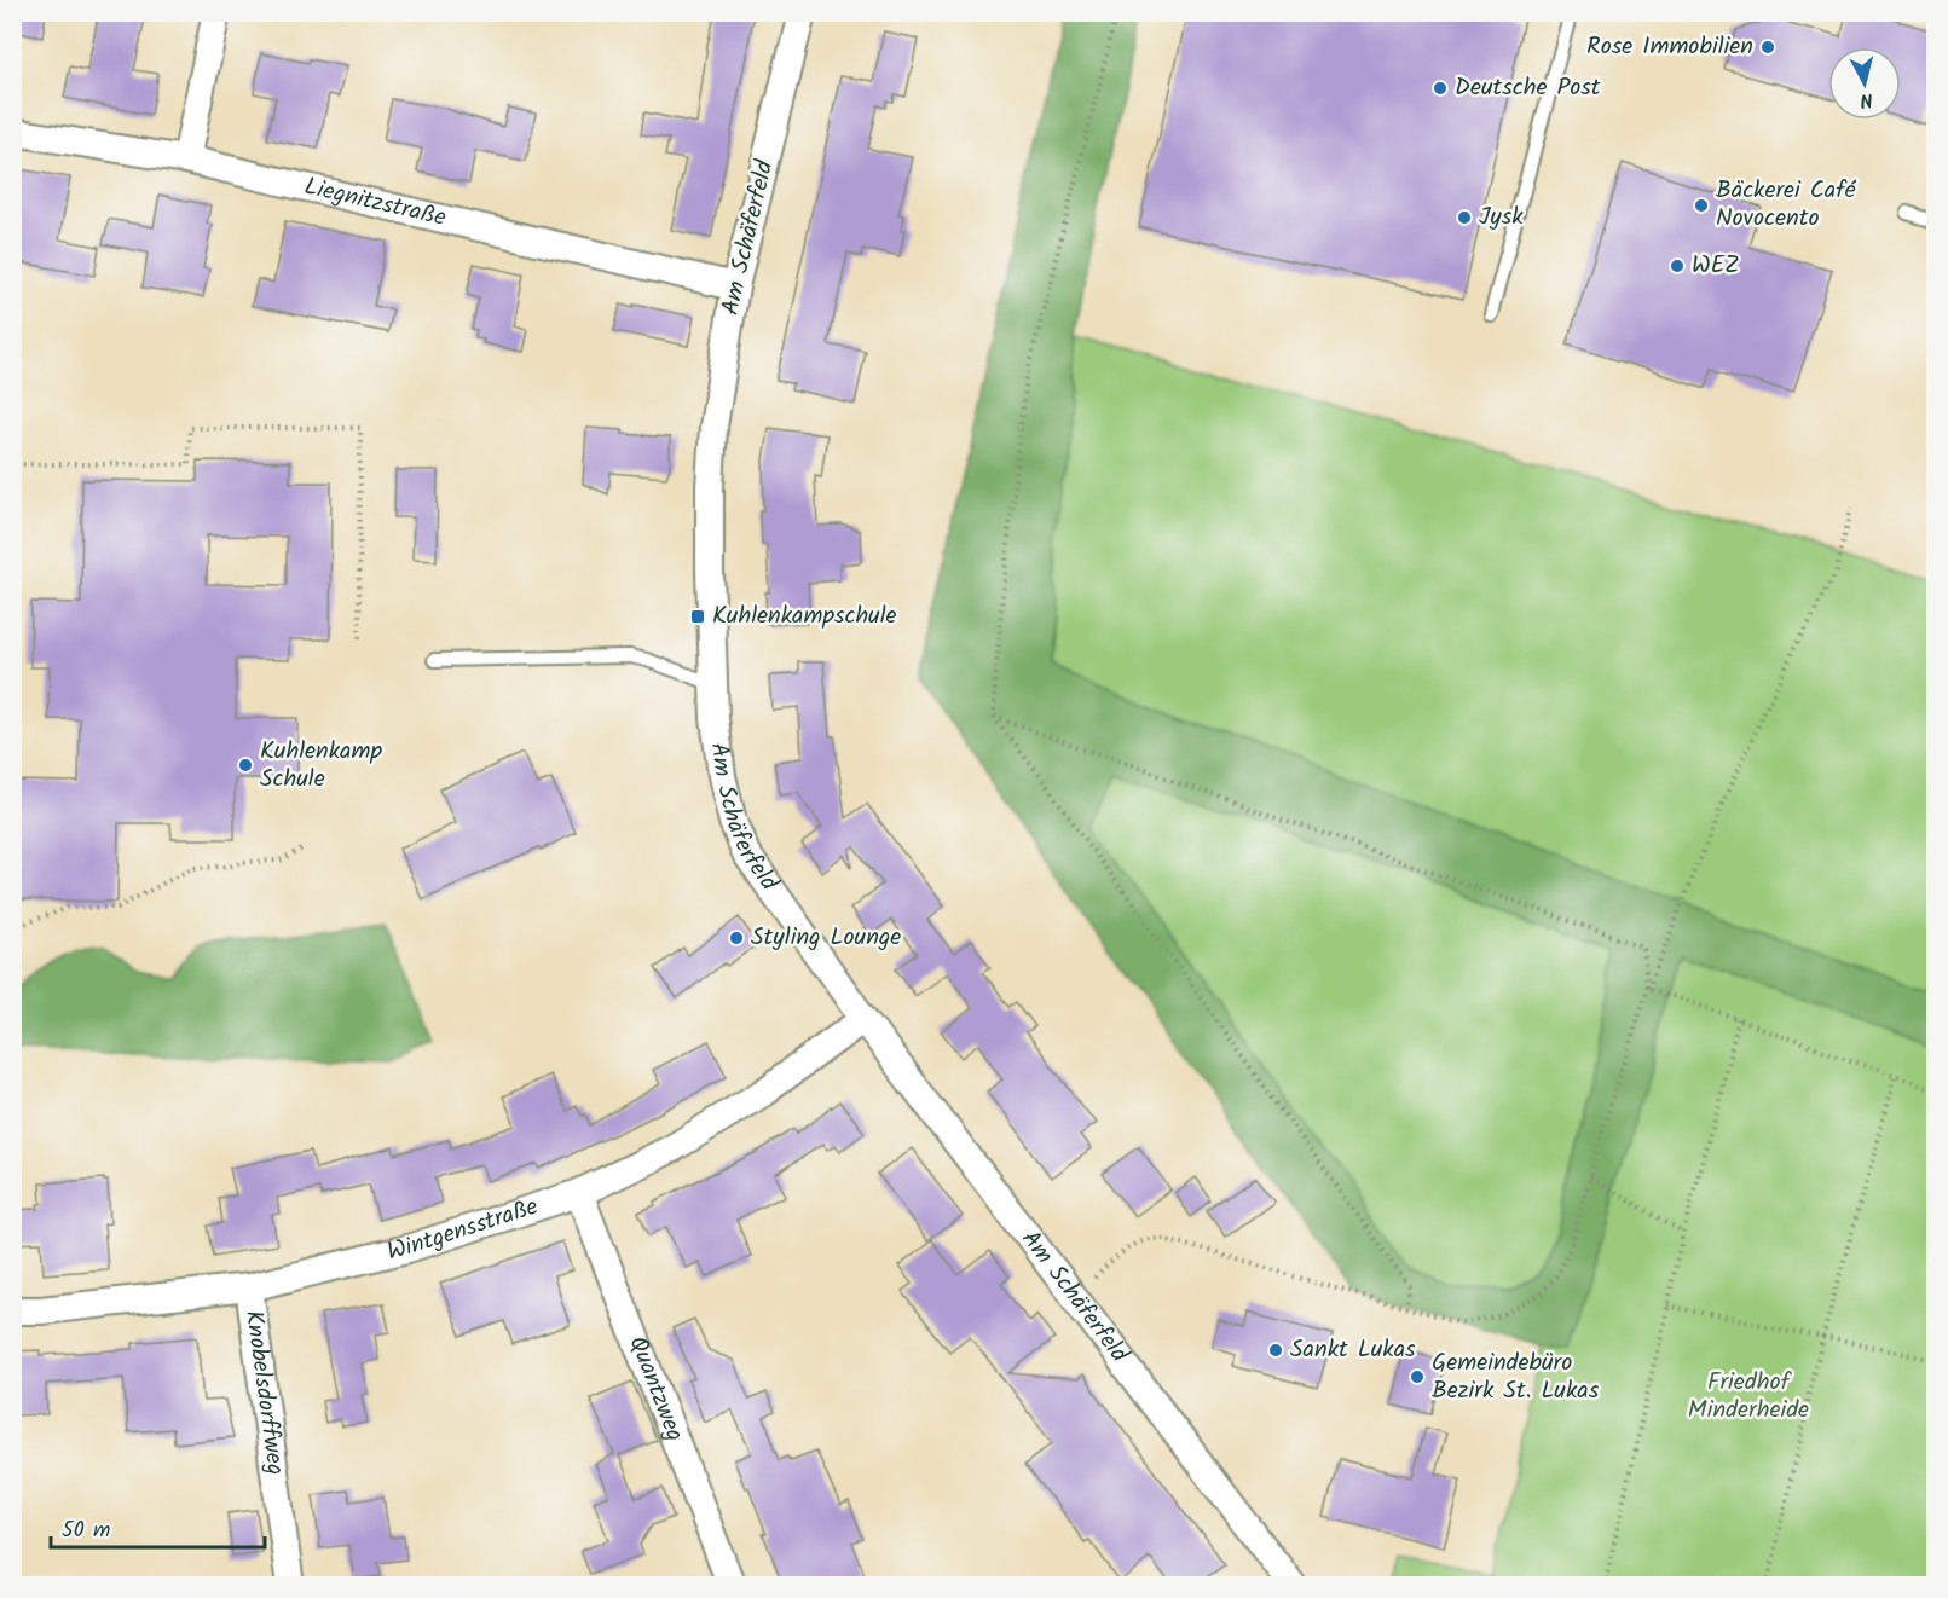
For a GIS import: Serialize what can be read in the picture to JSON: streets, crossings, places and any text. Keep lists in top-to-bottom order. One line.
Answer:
{"streets":{"street":["Liegnitzstraße","Am Schäferfeld","Wintgensstraße","Quantzweg","Knobelsdorffweg"]},"crossings":[["Liegnitzstraße","Am Schäferfeld"],["Am Schäferfeld","Wintgensstraße"],["Wintgensstraße","Quantzweg"],["Wintgensstraße","Knobelsdorffweg"]],"parks":["Friedhof Minderheide"],"places":{"other":["Rose Immobilien","Deutsche Post","Bäckerei Café Novocento","Jysk","WEZ","Kuhlenkamp Schule","Styling Lounge","Sankt Lukas","Gemeindebüro Bezirk St. Lukas"],"transit":["Kuhlenkampschule"]},"scale_bar":"50 m","north":"bottom"}
